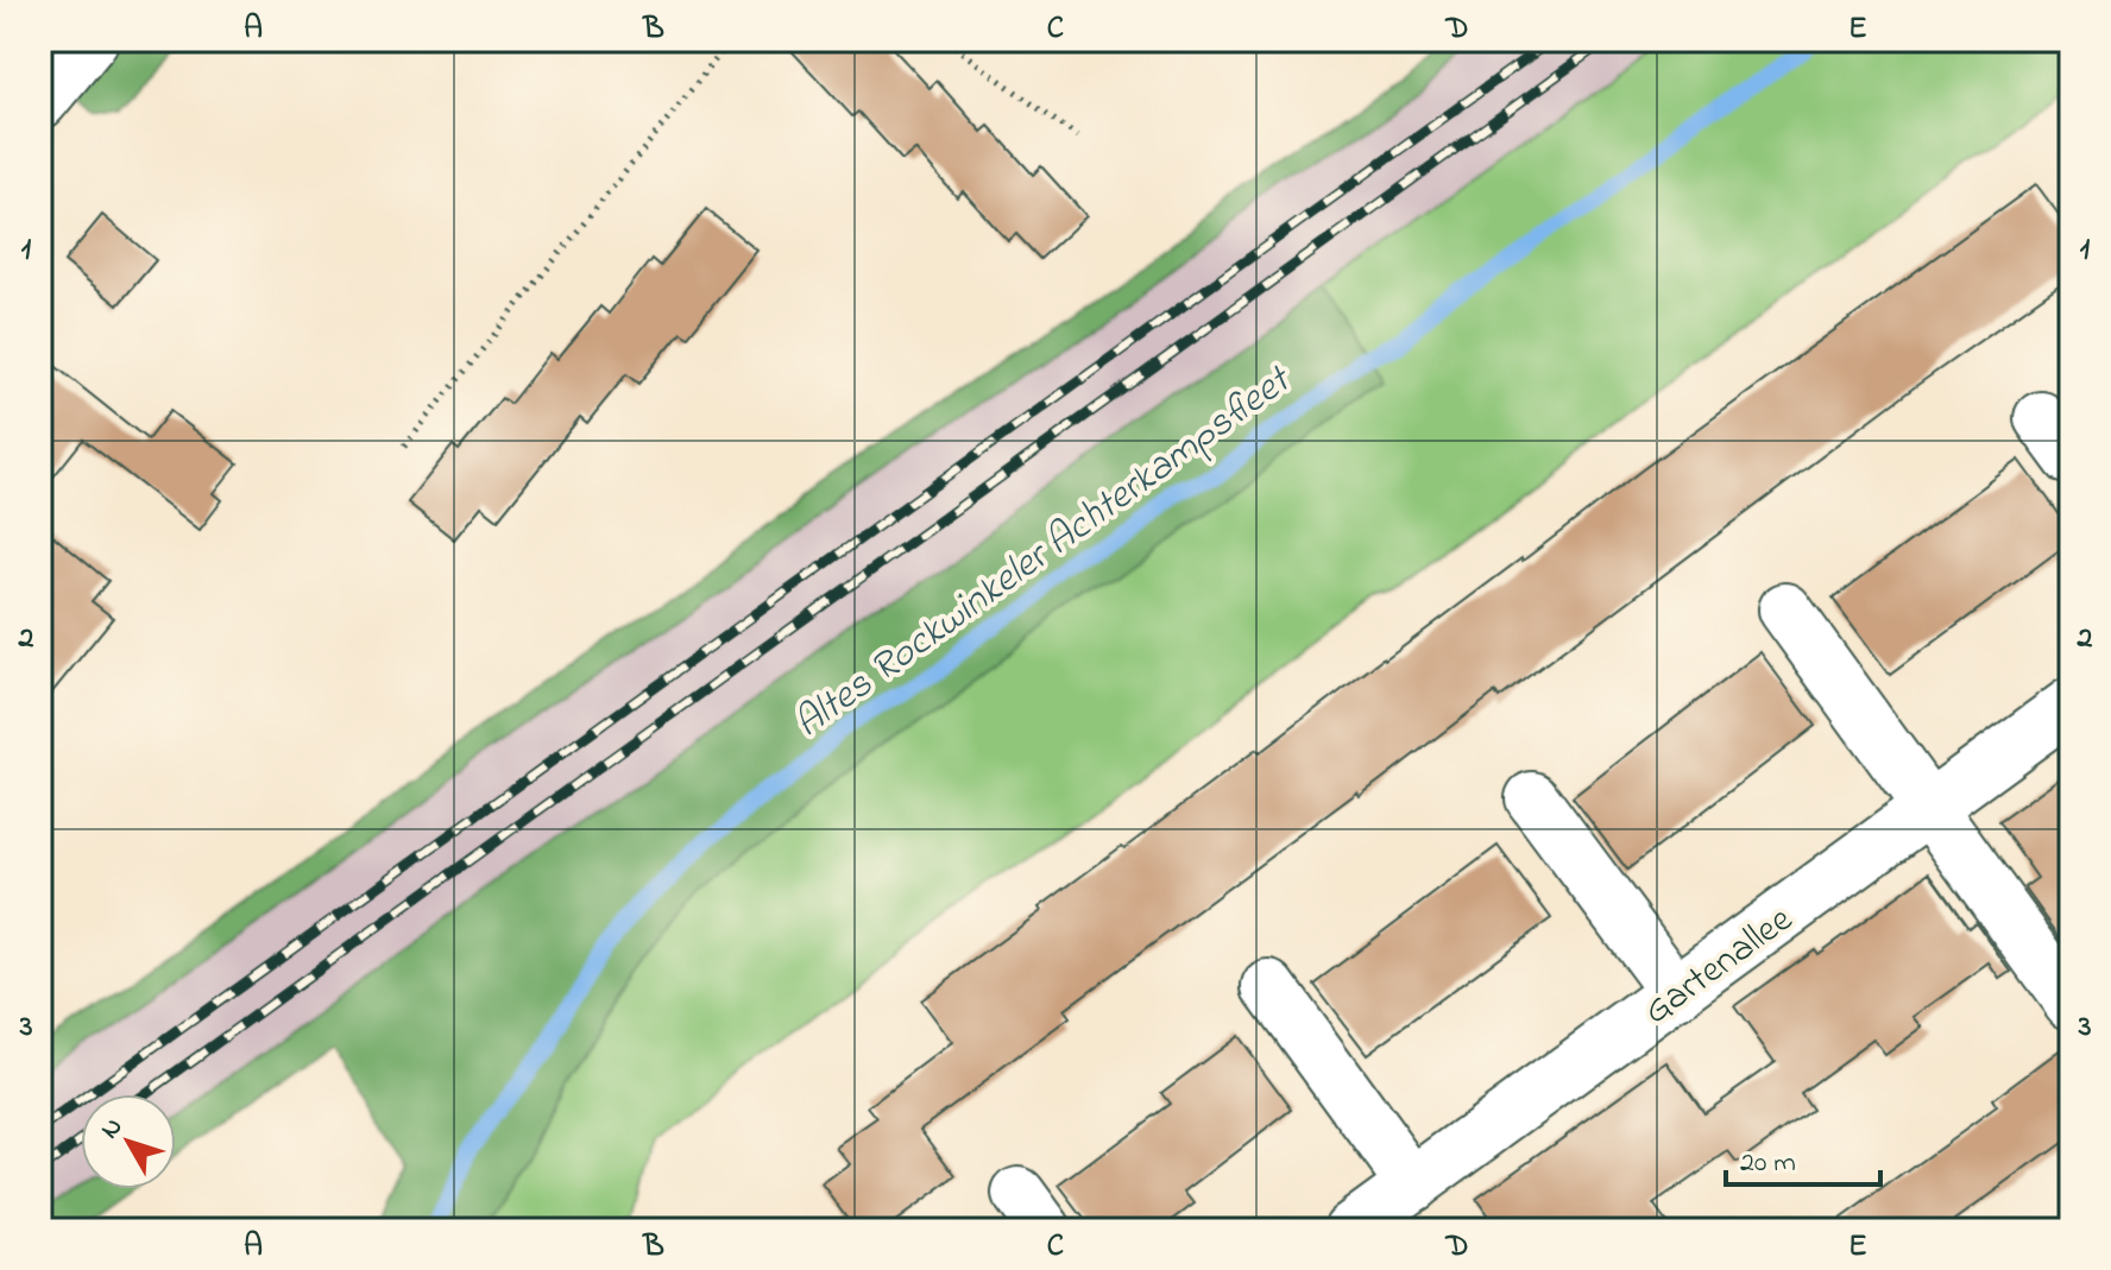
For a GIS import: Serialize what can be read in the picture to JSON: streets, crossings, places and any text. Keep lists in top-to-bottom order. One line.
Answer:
{"streets":{"street":["Gartenallee"]},"water":["Altes Rockwinkeler Achterkampsfleet"],"scale_bar":"20 m","north":"top left","grid":{"columns":["A","B","C","D","E"],"rows":["1","2","3"]}}
